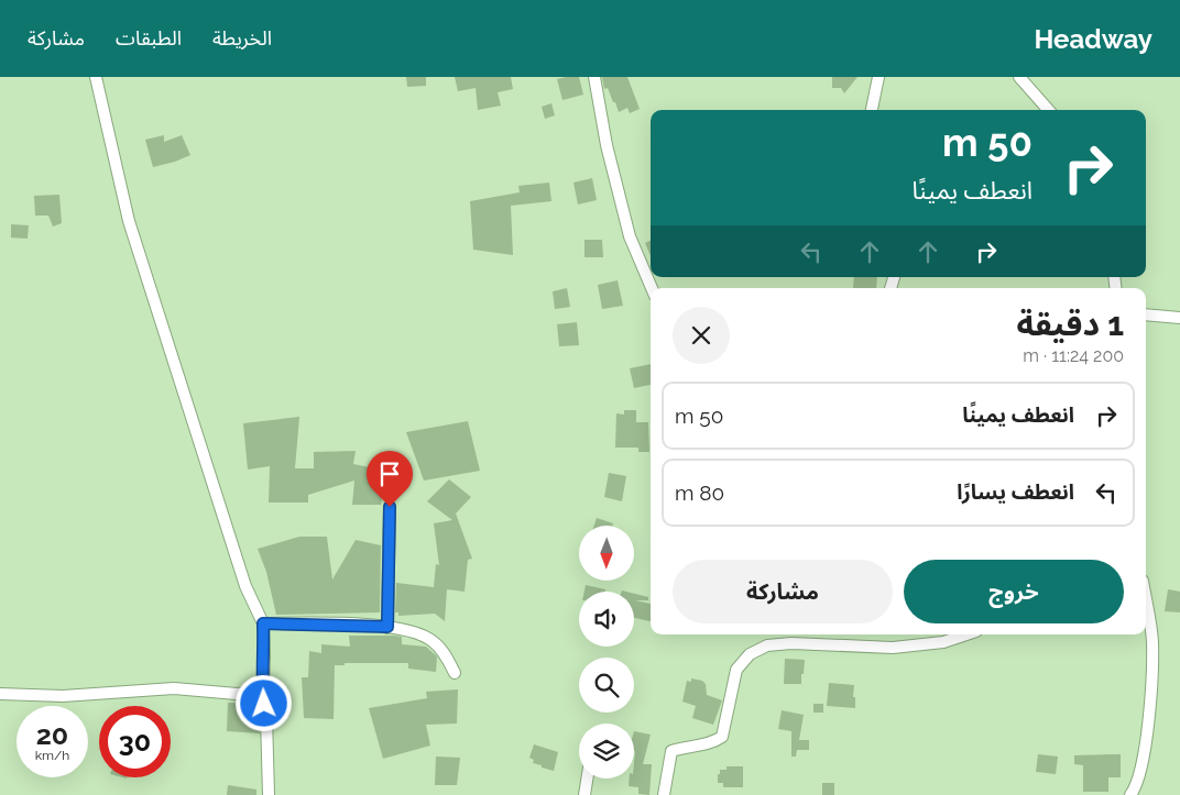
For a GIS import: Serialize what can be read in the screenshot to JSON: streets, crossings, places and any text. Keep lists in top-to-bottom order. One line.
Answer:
{"north":"bottom","page":{"header":"Headway","nav":["الخريطة","الطبقات","مشاركة"],"turn":["50 m","انعطف يمينًا"],"heading":["1 دقيقة","200 m · 11:24"],"list":[{"name":"انعطف يمينًا","value":"50 m"},{"name":"انعطف يسارًا","value":"80 m"}],"buttons":["خروج","مشاركة"],"speed":"20 km/h","limit":"30"}}
